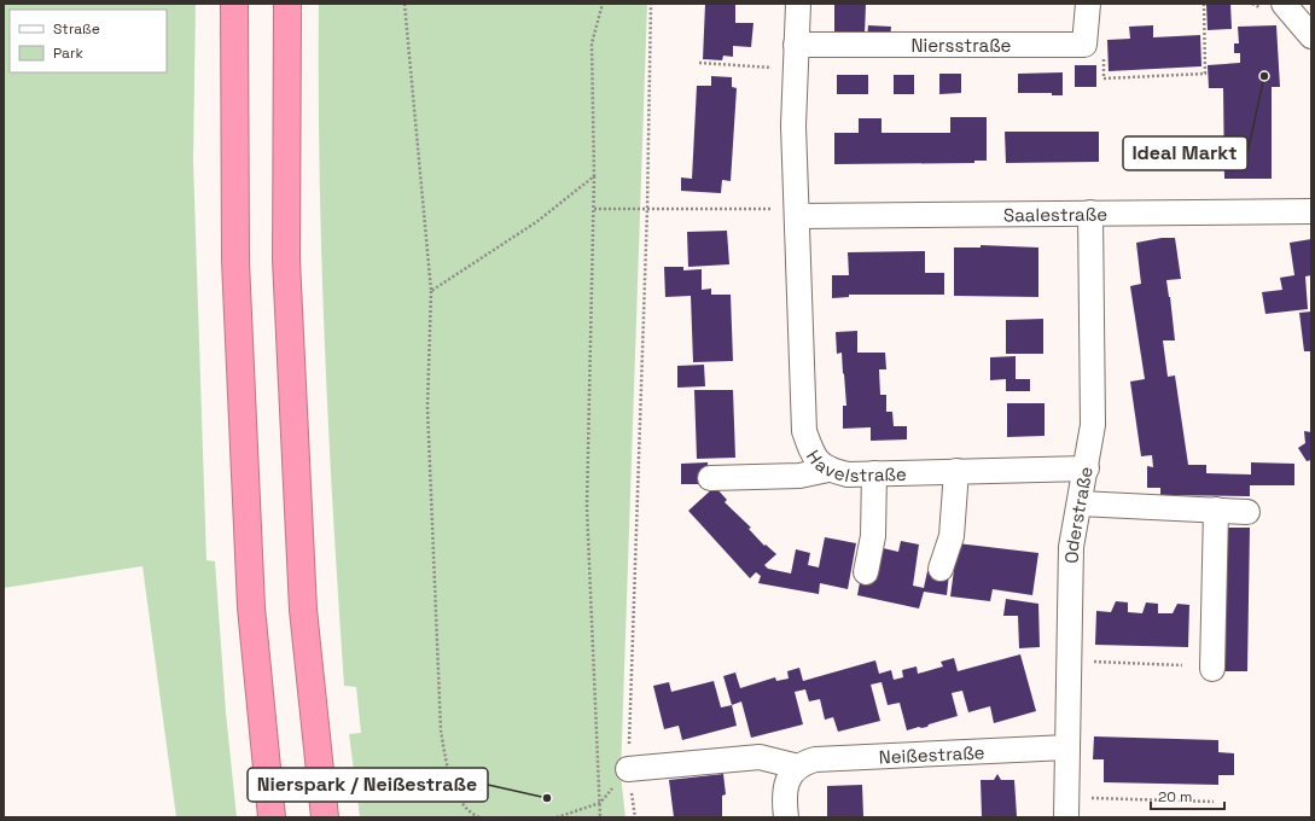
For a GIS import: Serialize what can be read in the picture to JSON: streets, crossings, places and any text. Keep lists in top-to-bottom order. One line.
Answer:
{"streets":{"street":["Niersstraße","Saalestraße","Havelstraße","Oderstraße","Neißestraße"]},"crossings":[["Saalestraße","Havelstraße"],["Saalestraße","Oderstraße"],["Havelstraße","Oderstraße"],["Oderstraße","Neißestraße"]],"places":["Ideal Markt","Nierspark / Neißestraße"],"legend":["Straße","Park"],"scale_bar":"20 m"}
